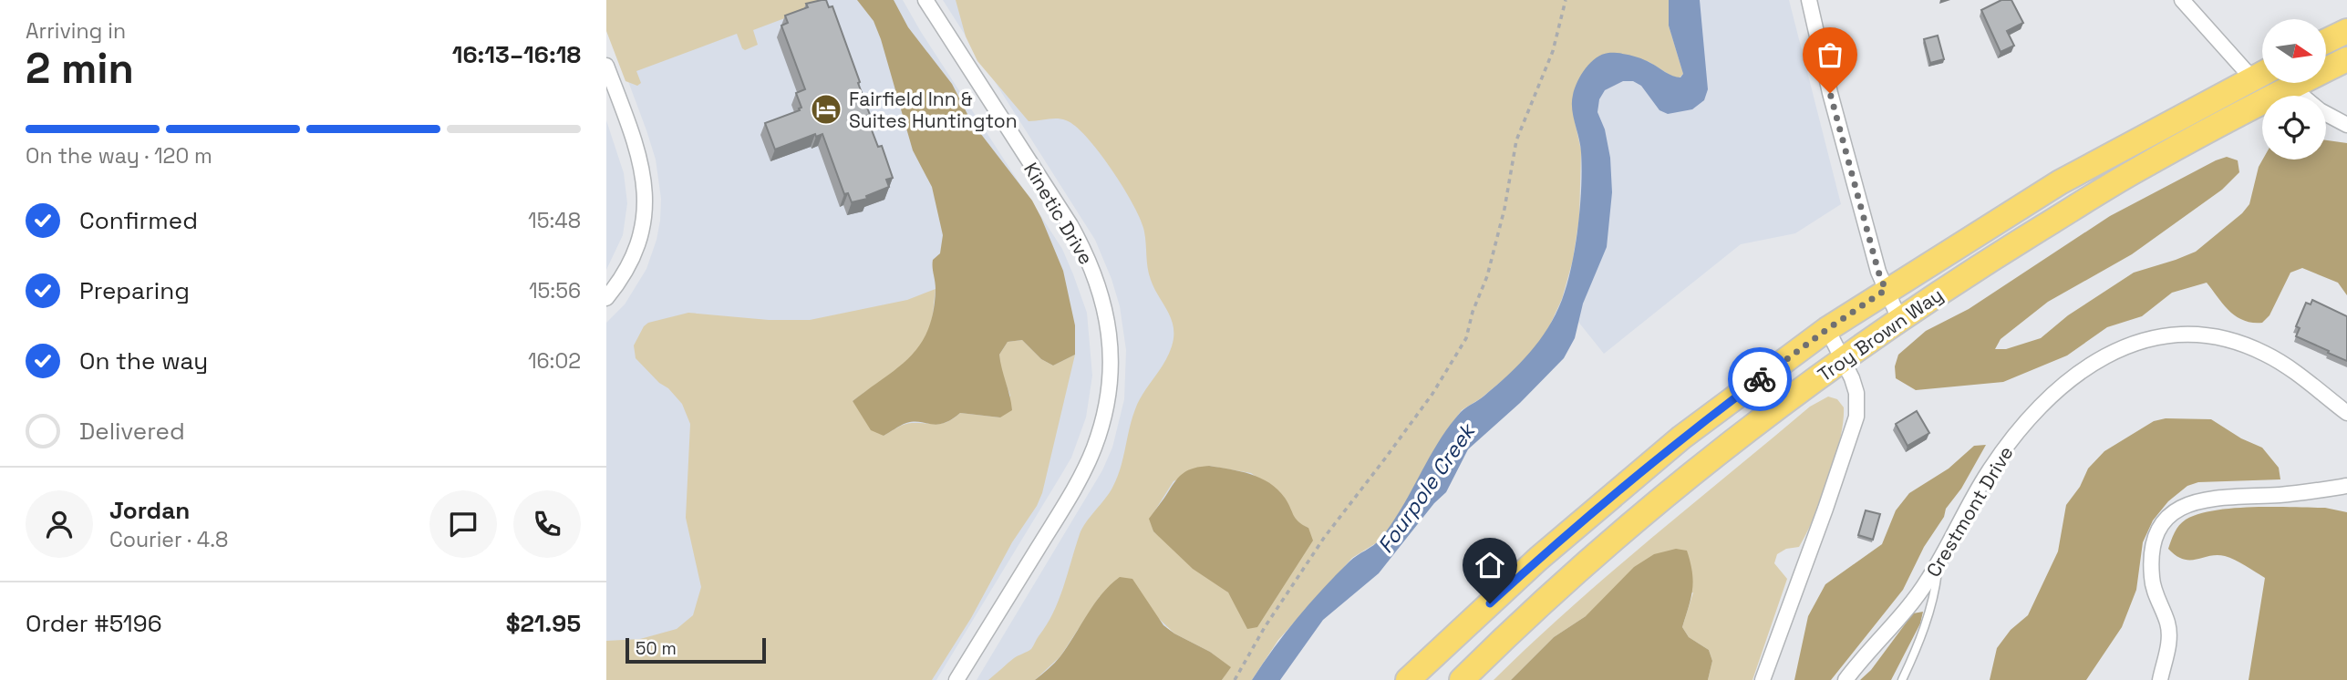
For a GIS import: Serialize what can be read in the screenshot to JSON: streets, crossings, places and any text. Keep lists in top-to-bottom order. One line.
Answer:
{"streets":{"main road":["Troy Brown Way"],"street":["Kinetic Drive","Crestmont Drive"]},"water":["Fourpole Creek"],"places":{"hotel":["Fairfield Inn & Suites Huntington"]},"scale_bar":"50 m","north":"right","page":{"heading":["2 min","Arriving in","16:13–16:18"],"panel":["Jordan","Courier · 4.8","Order #5196","$21.95"],"bar":"On the way · 120 m","list":[["Confirmed","15:48"],["Preparing","15:56"],["On the way","16:02"],"Delivered"],"scale":"50 m"}}
